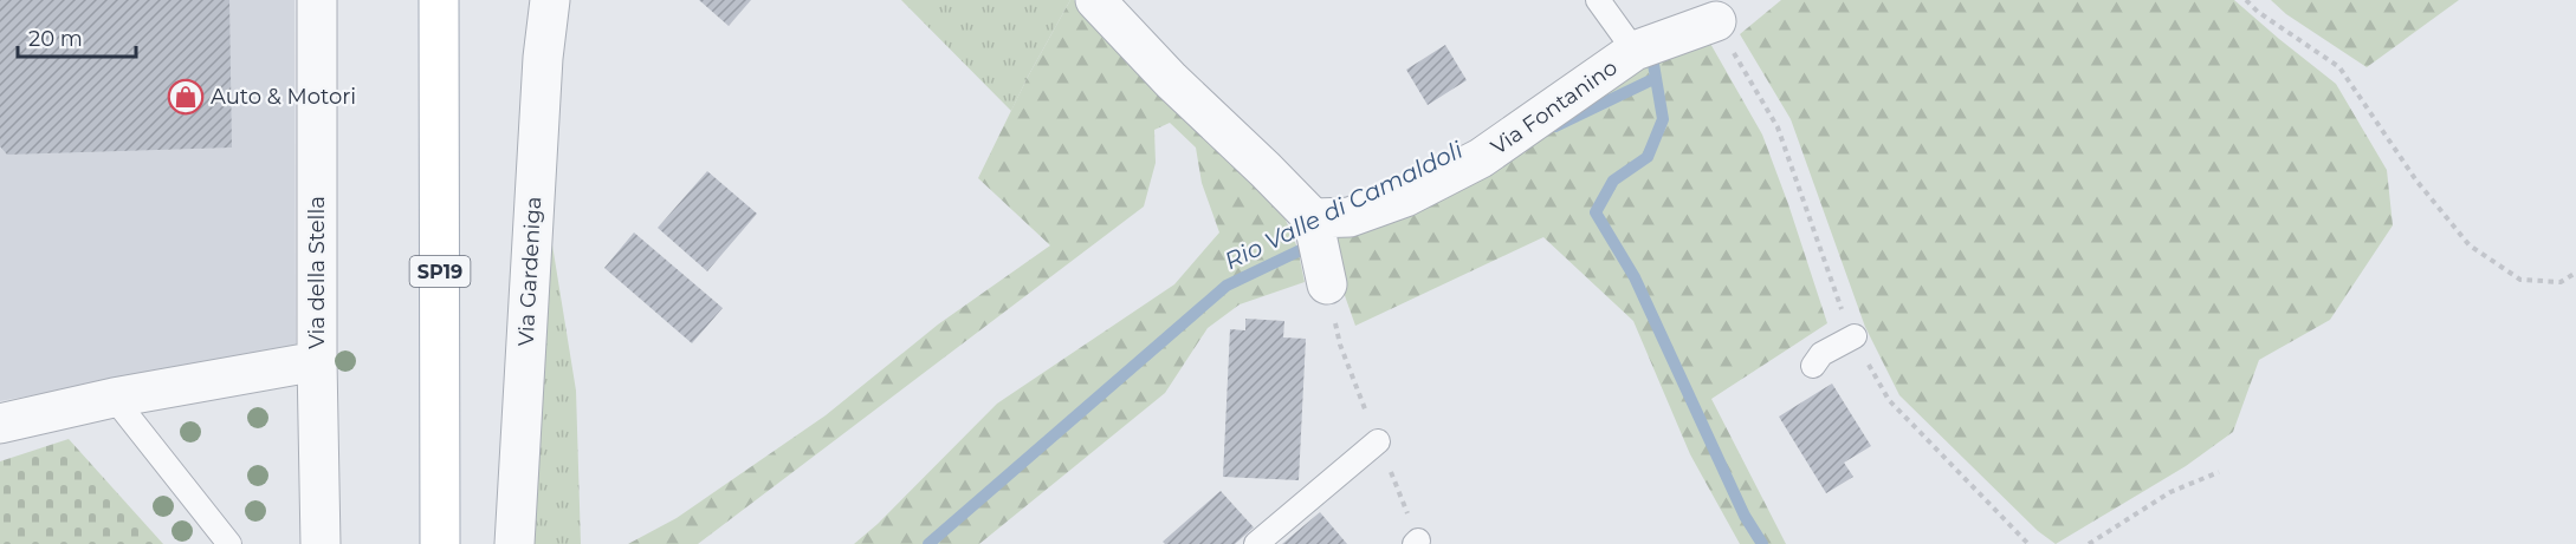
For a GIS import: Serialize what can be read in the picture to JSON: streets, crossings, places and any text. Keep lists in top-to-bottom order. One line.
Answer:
{"streets":{"main road":["SP19"],"street":["Via Fontanino","Via Gardeniga","Via della Stella"]},"water":["Rio Valle di Camaldoli"],"places":{"shop":["Auto & Motori"]},"scale_bar":"20 m"}
